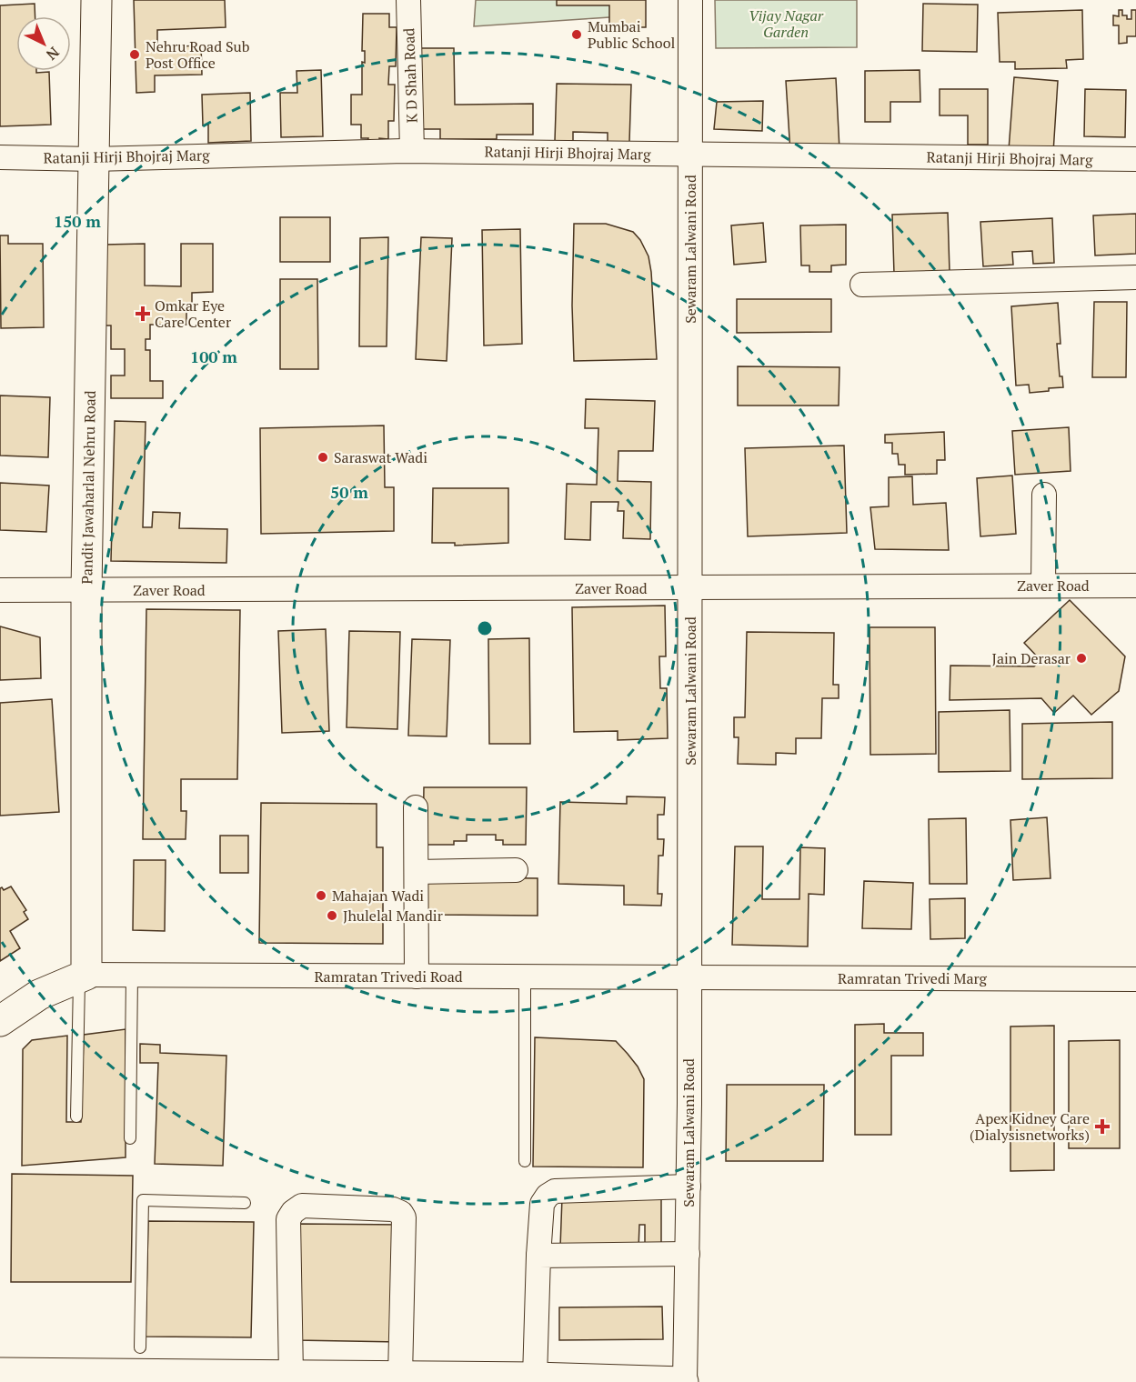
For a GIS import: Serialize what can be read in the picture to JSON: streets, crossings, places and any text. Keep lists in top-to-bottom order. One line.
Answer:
{"streets":{"street":["K D Shah Road","Ratanji Hirji Bhojraj Marg","Sewaram Lalwani Road","Pandit Jawaharlal Nehru Road","Zaver Road","Ramratan Trivedi Road","Ramratan Trivedi Marg"]},"crossings":[["K D Shah Road","Ratanji Hirji Bhojraj Marg"],["Ratanji Hirji Bhojraj Marg","Sewaram Lalwani Road"],["Ratanji Hirji Bhojraj Marg","Pandit Jawaharlal Nehru Road"],["Sewaram Lalwani Road","Zaver Road"],["Sewaram Lalwani Road","Ramratan Trivedi Road"],["Sewaram Lalwani Road","Ramratan Trivedi Marg"],["Pandit Jawaharlal Nehru Road","Zaver Road"],["Pandit Jawaharlal Nehru Road","Ramratan Trivedi Road"],["Ramratan Trivedi Road","Ramratan Trivedi Marg"]],"parks":["Vijay Nagar Garden"],"places":{"other":["Mumbai Public School","Nehru Road Sub Post Office","Saraswat Wadi","Jain Derasar","Mahajan Wadi","Jhulelal Mandir"],"health":["Omkar Eye Care Center","Apex Kidney Care (Dialysisnetworks)"]},"north":"bottom right","rings":["150 m","100 m","50 m"]}
